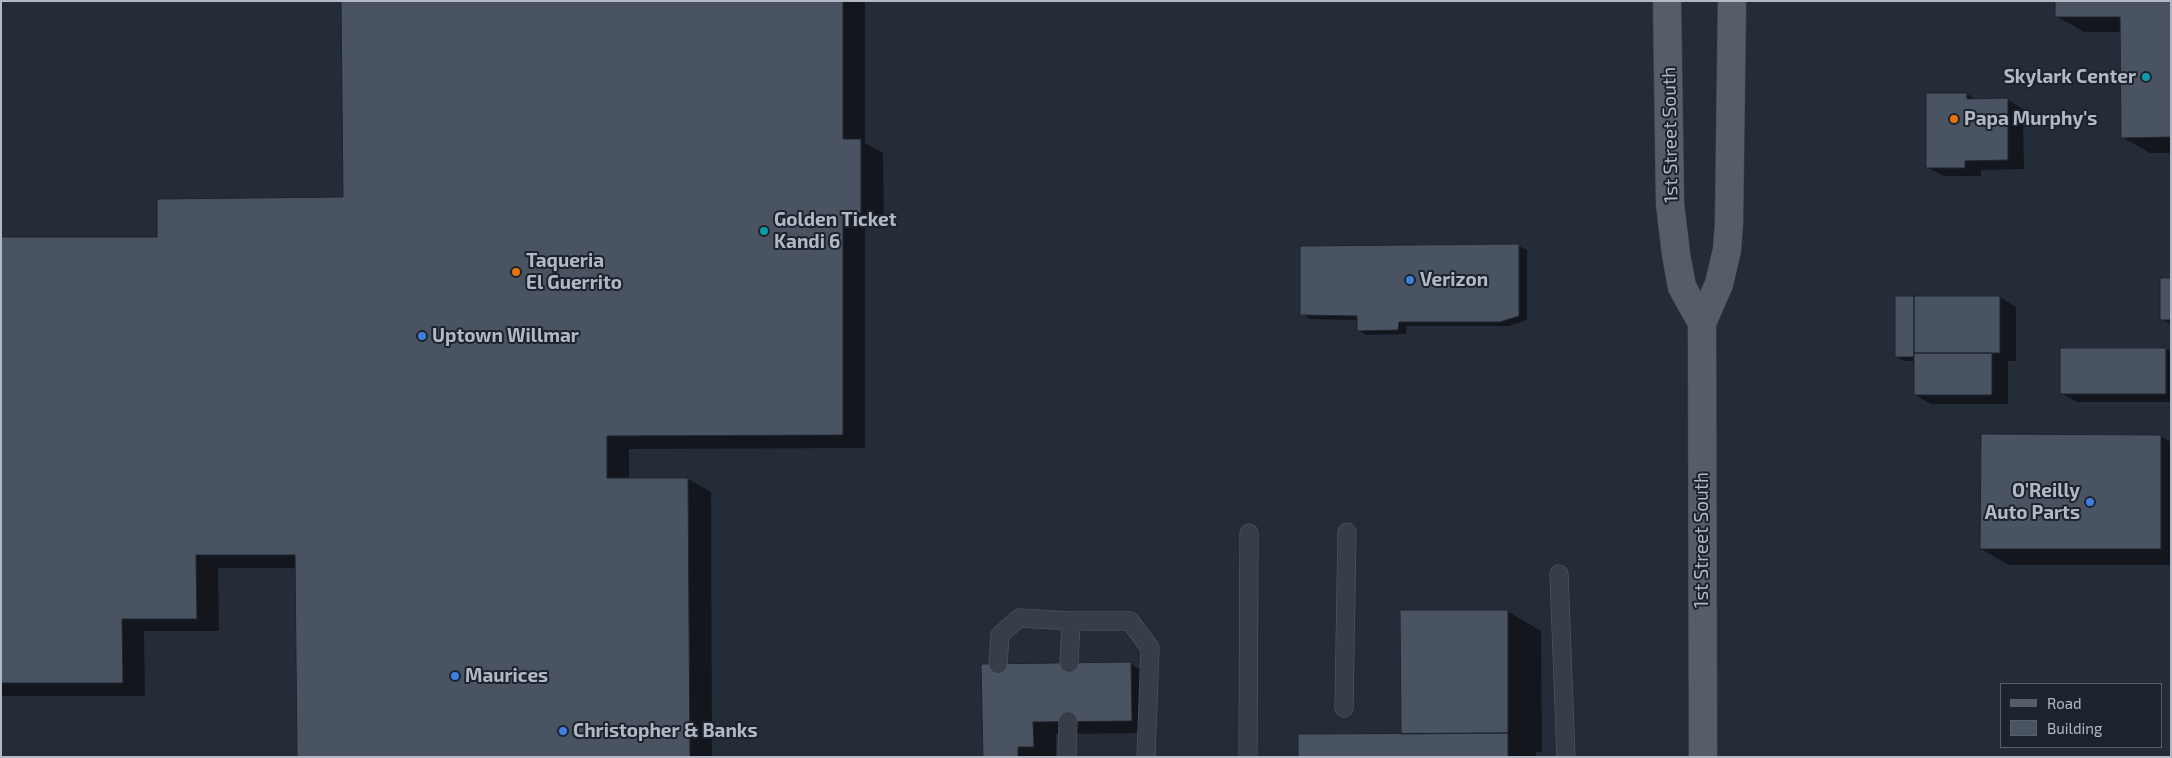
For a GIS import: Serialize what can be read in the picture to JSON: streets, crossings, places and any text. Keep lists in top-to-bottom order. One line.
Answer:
{"streets":{"main road":["1st Street South"]},"places":["Skylark Center","Papa Murphy's","Golden Ticket Kandi 6","Taqueria El Guerrito","Verizon","Uptown Willmar","O'Reilly Auto Parts","Maurices","Christopher & Banks"],"legend":["Road","Building"]}
